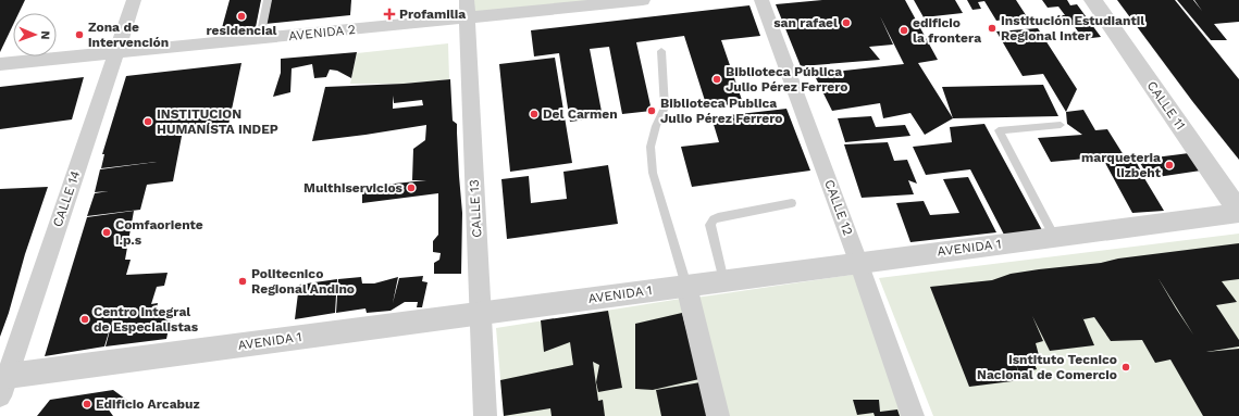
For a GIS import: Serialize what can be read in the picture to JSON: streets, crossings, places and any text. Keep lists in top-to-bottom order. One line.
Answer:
{"streets":{"street":["AVENIDA 2","CALLE 11","CALLE 14","CALLE 12","CALLE 13","AVENIDA 1"]},"crossings":[["AVENIDA 2","CALLE 14"],["AVENIDA 2","CALLE 13"],["CALLE 11","AVENIDA 1"],["CALLE 14","AVENIDA 1"],["CALLE 12","AVENIDA 1"],["CALLE 13","AVENIDA 1"]],"places":{"health":["Profamilia"],"other":["residencial","san rafael","Institución Estudiantil Regional Inter","edificio la frontera","Zona de intervención","Biblioteca Pública Julio Pérez Ferrero","Biblioteca Publica Julio Pérez Ferrero","Del Carmen","INSTITUCION HUMANÍSTA INDEP","marqueteria lizbeht","Multhiservicios","Comfaoriente i.p.s","Politecnico Regional Andino","Centro integral de Especialistas","Isntituto Tecnico Nacional de Comercio","Edificio Arcabuz"]},"north":"right"}
